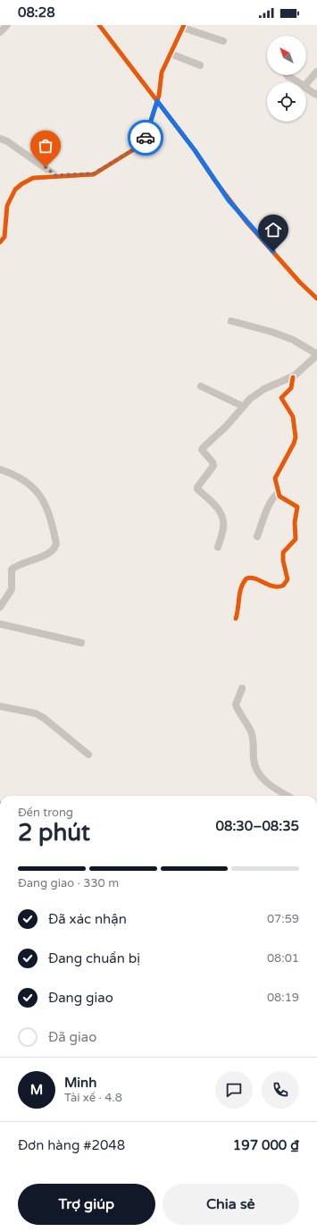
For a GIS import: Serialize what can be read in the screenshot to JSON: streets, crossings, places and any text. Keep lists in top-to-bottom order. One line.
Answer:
{"north":"top left","page":{"status":"08:28","heading":["2 phút","Đến trong","08:30–08:35"],"panel":["Minh","Tài xế · 4.8","Đơn hàng #2048","197 000 ₫"],"bar":"Đang giao · 330 m","list":[["Đã xác nhận","07:59"],["Đang chuẩn bị","08:01"],["Đang giao","08:19"],"Đã giao"],"round":"M","buttons":["Trợ giúp","Chia sẻ"]}}
